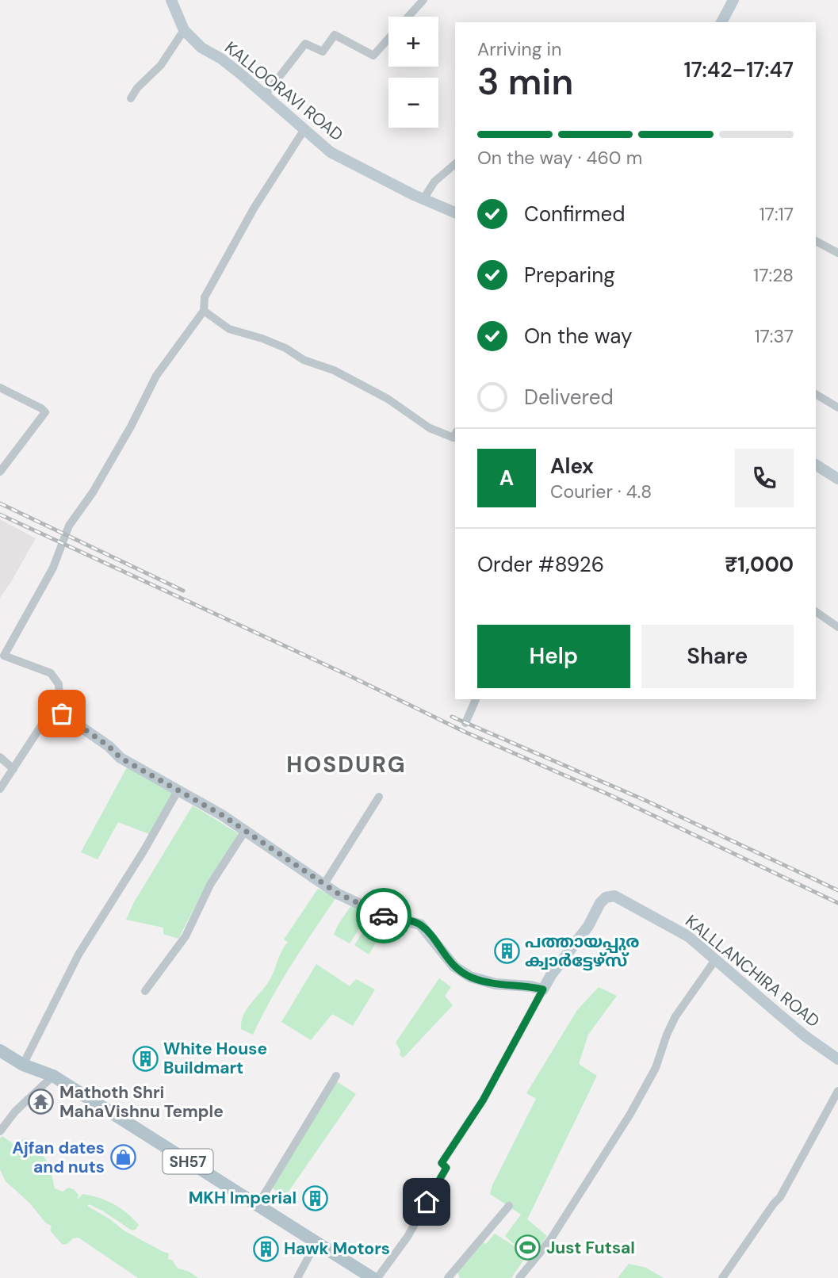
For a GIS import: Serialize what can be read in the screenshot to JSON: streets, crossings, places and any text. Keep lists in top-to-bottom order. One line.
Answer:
{"streets":{"main road":["SH57"],"street":["KALLOORAVI ROAD","KALLLANCHIRA ROAD"]},"districts":["HOSDURG"],"places":{"building":["പത്തായപ്പുര ക്വാർട്ടേഴ്സ്","White House Buildmart","MKH Imperial","Hawk Motors"],"temple":["Mathoth Shri MahaVishnu Temple"],"shop":["Ajfan dates and nuts"],"sports":["Just Futsal"]},"page":{"map_buttons":["+","−"],"heading":["3 min","Arriving in","17:42–17:47"],"panel":["Alex","Courier · 4.8","Order #8926","₹1,000"],"bar":"On the way · 460 m","list":[["Confirmed","17:17"],["Preparing","17:28"],["On the way","17:37"],"Delivered"],"round":"A","buttons":["Help","Share"]}}
